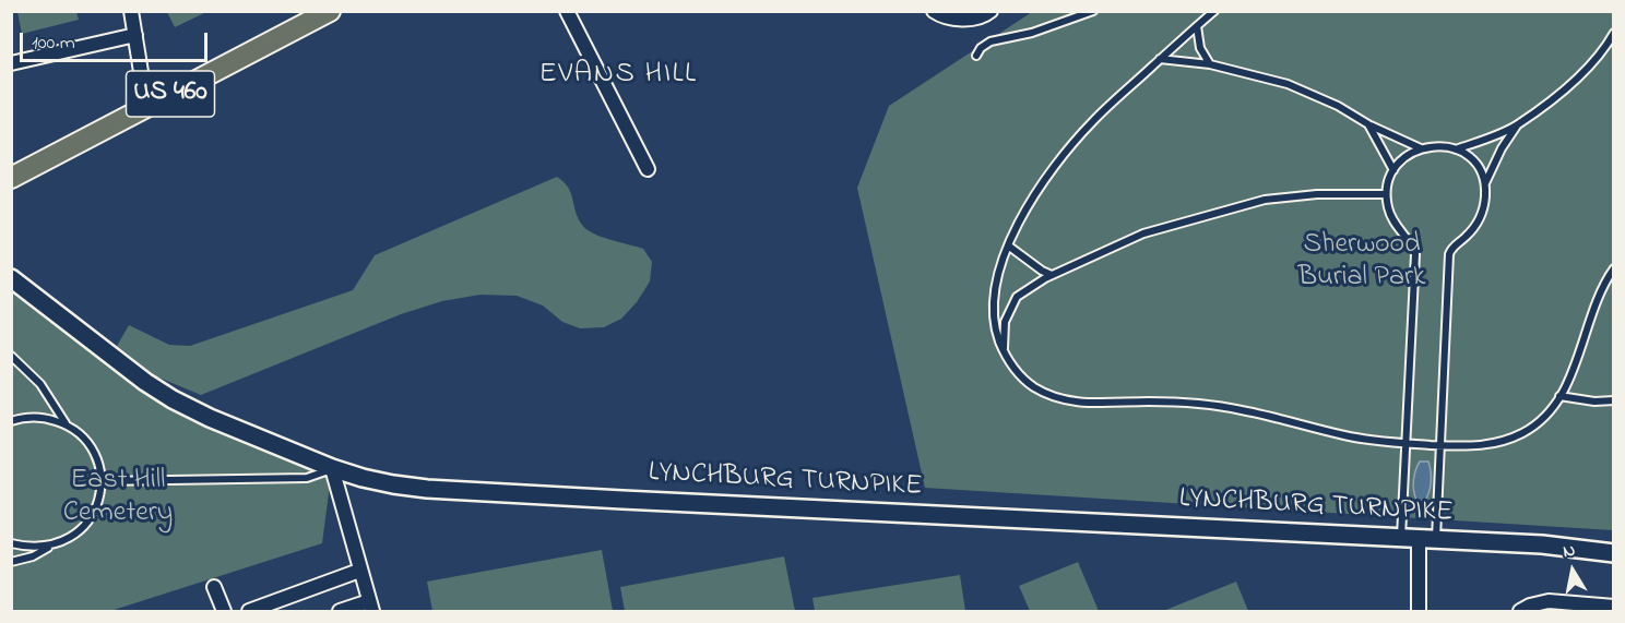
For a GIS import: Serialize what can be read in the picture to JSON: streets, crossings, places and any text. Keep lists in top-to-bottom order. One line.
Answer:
{"streets":{"main road":["US 460"],"street":["LYNCHBURG TURNPIKE"]},"districts":["EVANS HILL"],"parks":["Sherwood Burial Park","East Hill Cemetery"],"scale_bar":"100 m","north":"top"}
